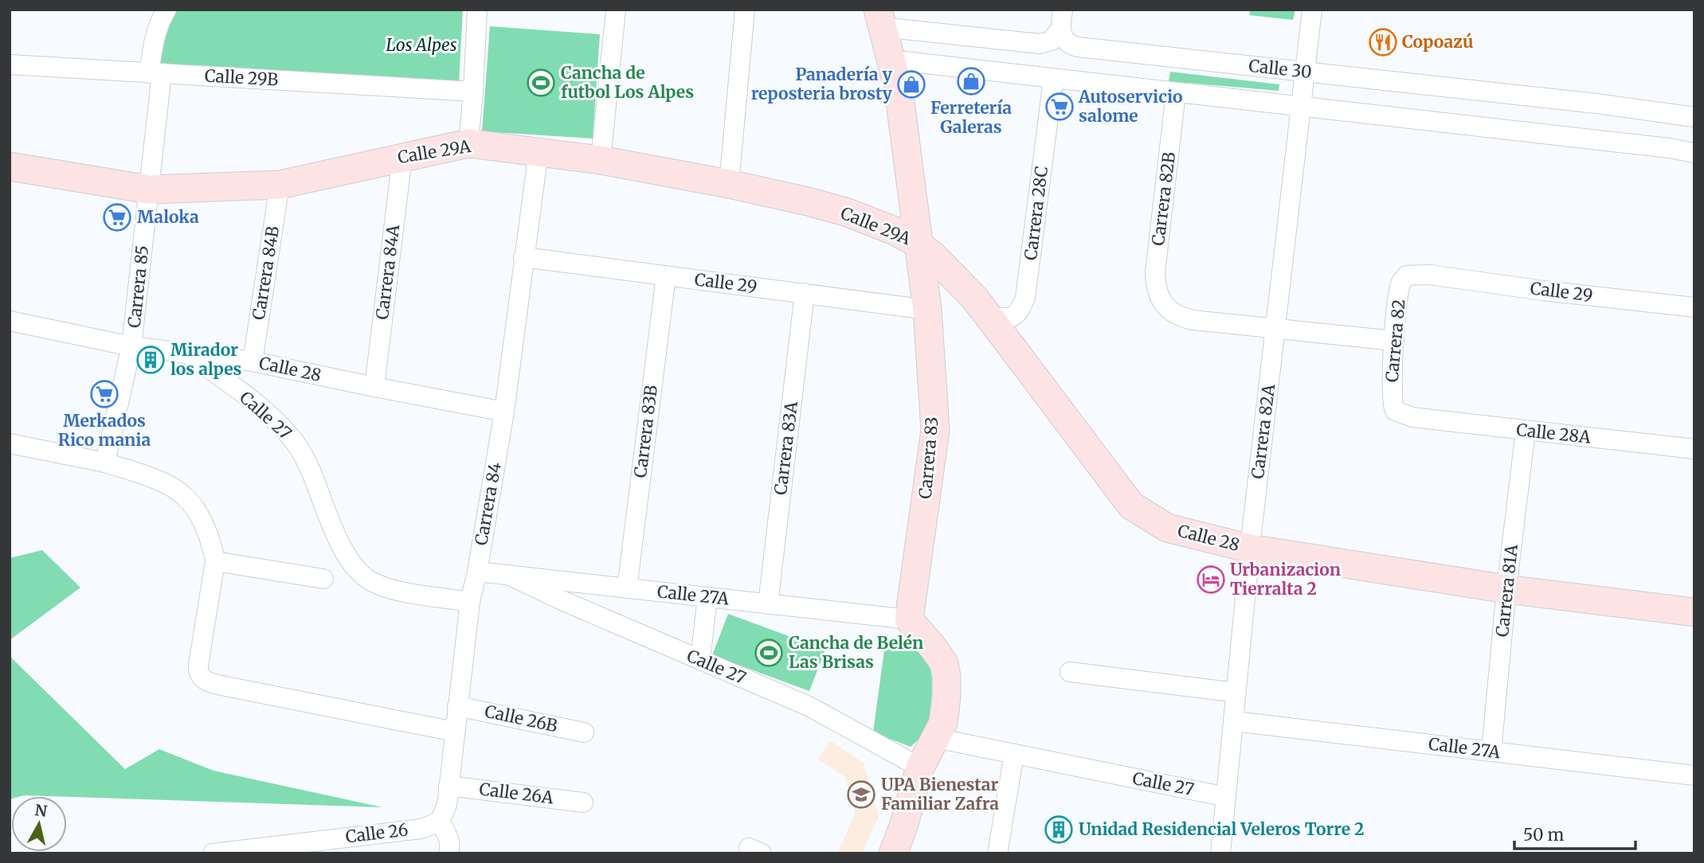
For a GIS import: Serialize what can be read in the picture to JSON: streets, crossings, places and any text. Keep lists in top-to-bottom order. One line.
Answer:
{"streets":{"street":["Calle 30","Calle 29B","Calle 29A","Carrera 82B","Carrera 28C","Carrera 84A","Carrera 84B","Calle 29","Carrera 85","Carrera 82","Calle 28","Calle 27","Carrera 83B","Carrera 82A","Calle 28A","Carrera 83A","Carrera 83","Carrera 84","Carrera 81A","Calle 27A","Calle 26B","Calle 26A","Calle 26"]},"crossings":[["Calle 30","Carrera 82A"],["Calle 30","Carrera 83"],["Calle 29B","Carrera 85"],["Calle 29A","Carrera 84A"],["Calle 29A","Carrera 84B"],["Calle 29A","Carrera 85"],["Calle 29A","Calle 28"],["Calle 29A","Carrera 83"],["Calle 29A","Carrera 84"],["Carrera 82B","Carrera 82A"],["Carrera 28C","Calle 28"],["Carrera 84A","Calle 28"],["Carrera 84B","Calle 28"],["Calle 29","Carrera 82"],["Calle 29","Carrera 83B"],["Calle 29","Carrera 83A"],["Calle 29","Carrera 83"],["Calle 29","Carrera 84"],["Carrera 85","Calle 28"],["Carrera 82","Calle 28A"],["Calle 28","Calle 27"],["Calle 28","Carrera 82A"],["Calle 28","Carrera 83"],["Calle 28","Carrera 84"],["Calle 28","Carrera 81A"],["Calle 27","Carrera 82A"],["Calle 27","Carrera 84"],["Calle 27","Calle 27A"],["Carrera 83B","Calle 27A"],["Carrera 82A","Calle 27A"],["Calle 28A","Carrera 81A"],["Carrera 83A","Calle 27A"],["Carrera 83","Calle 27A"],["Carrera 84","Calle 27A"],["Carrera 84","Calle 26B"],["Carrera 84","Calle 26A"],["Carrera 84","Calle 26"],["Carrera 81A","Calle 27A"]],"parks":["Los Alpes"],"places":{"restaurant":["Copoazú"],"shop":["Ferretería Galeras","Panadería y reposteria brosty"],"sports":["Cancha de futbol Los Alpes","Cancha de Belén Las Brisas"],"supermarket":["Autoservicio salome","Maloka","Merkados Rico mania"],"building":["Mirador los alpes","Unidad Residencial Veleros Torre 2"],"hotel":["Urbanizacion Tierralta 2"],"school or university":["UPA Bienestar Familiar Zafra"]},"scale_bar":"50 m","north":"top"}
